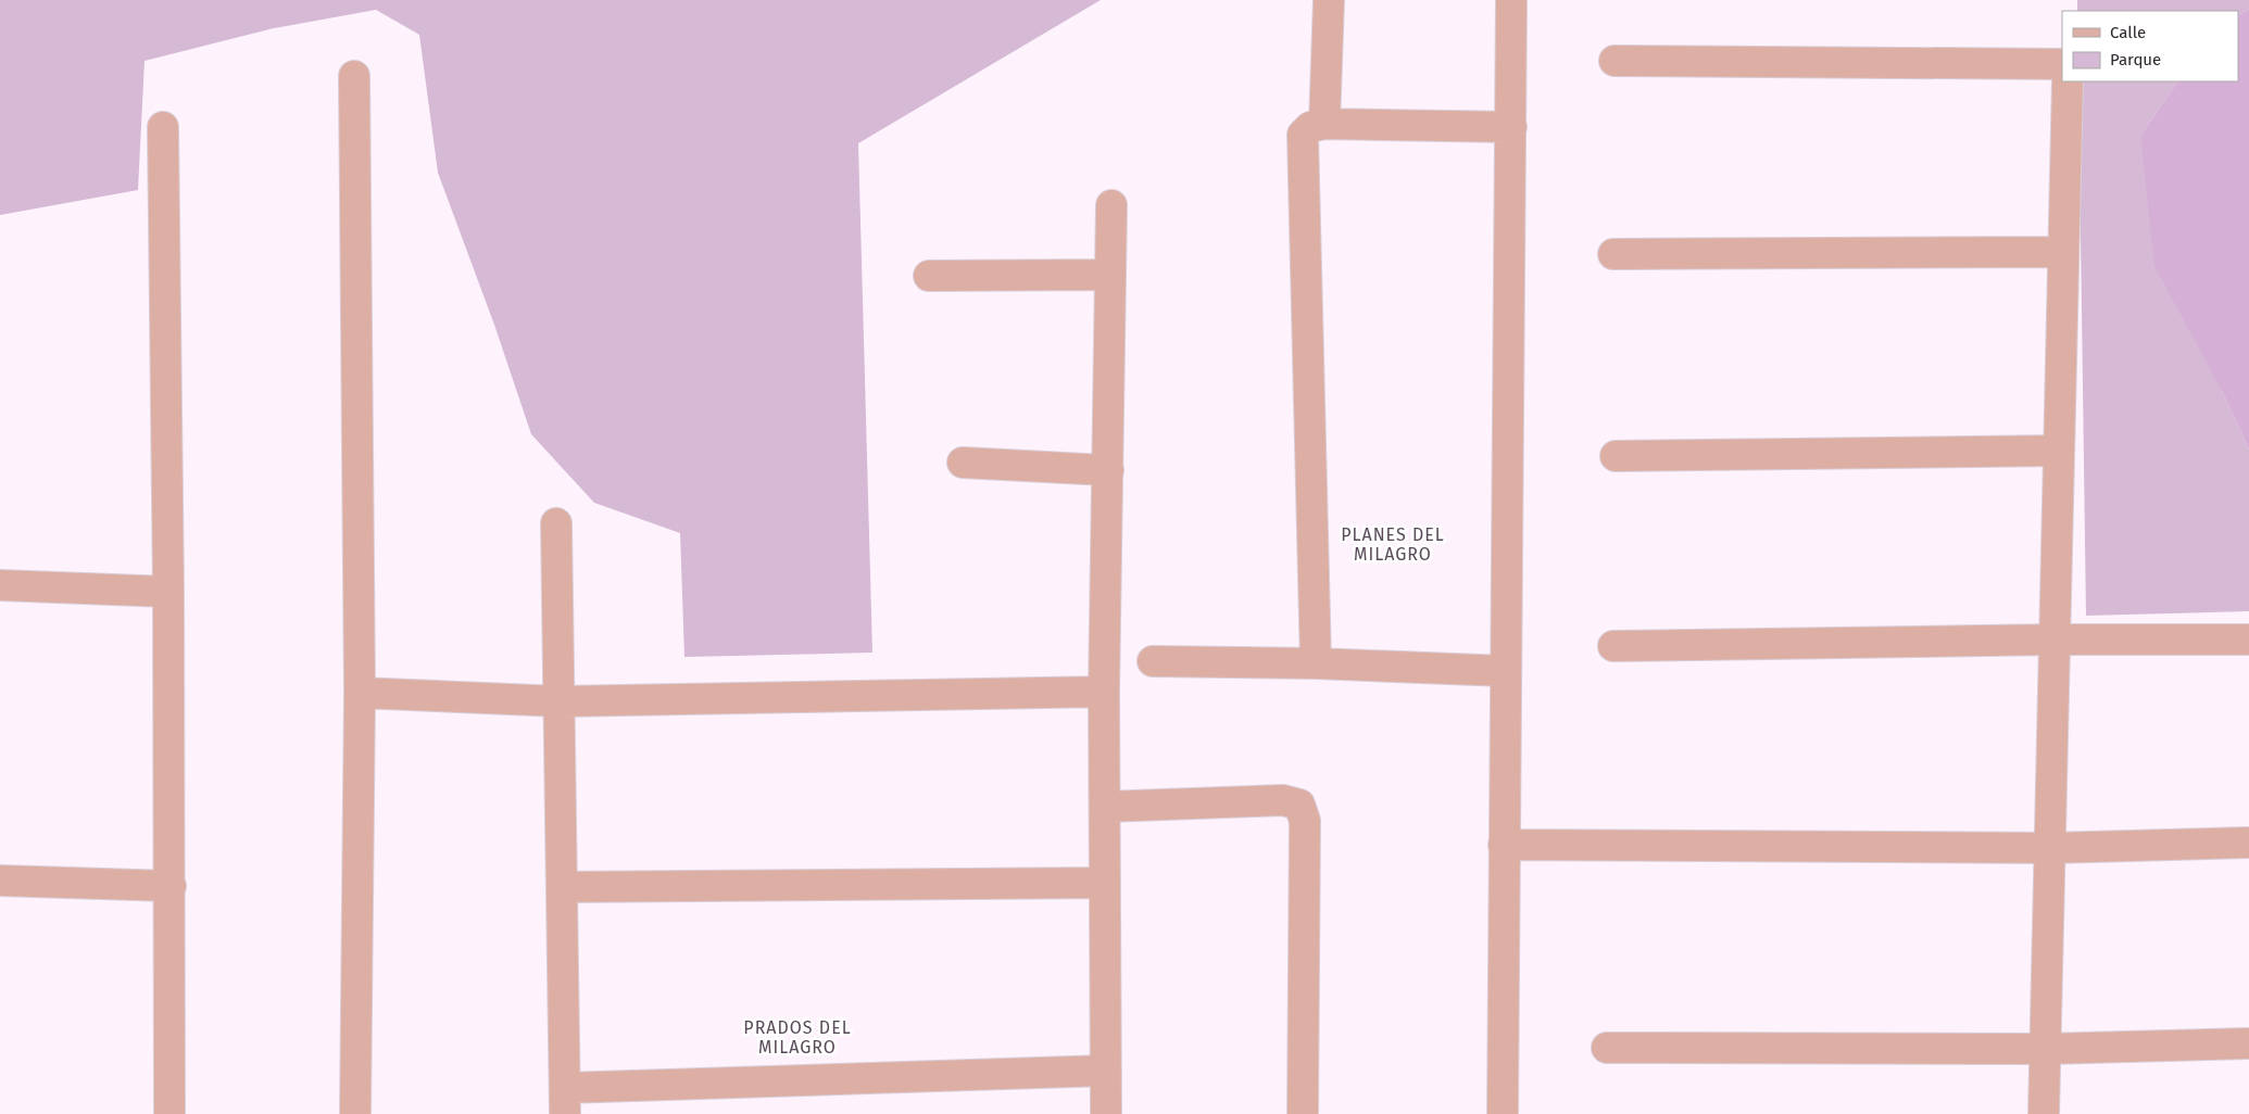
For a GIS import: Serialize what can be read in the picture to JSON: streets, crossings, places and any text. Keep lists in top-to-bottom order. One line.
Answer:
{"districts":["PLANES DEL MILAGRO","PRADOS DEL MILAGRO"],"legend":["Calle","Parque"]}
